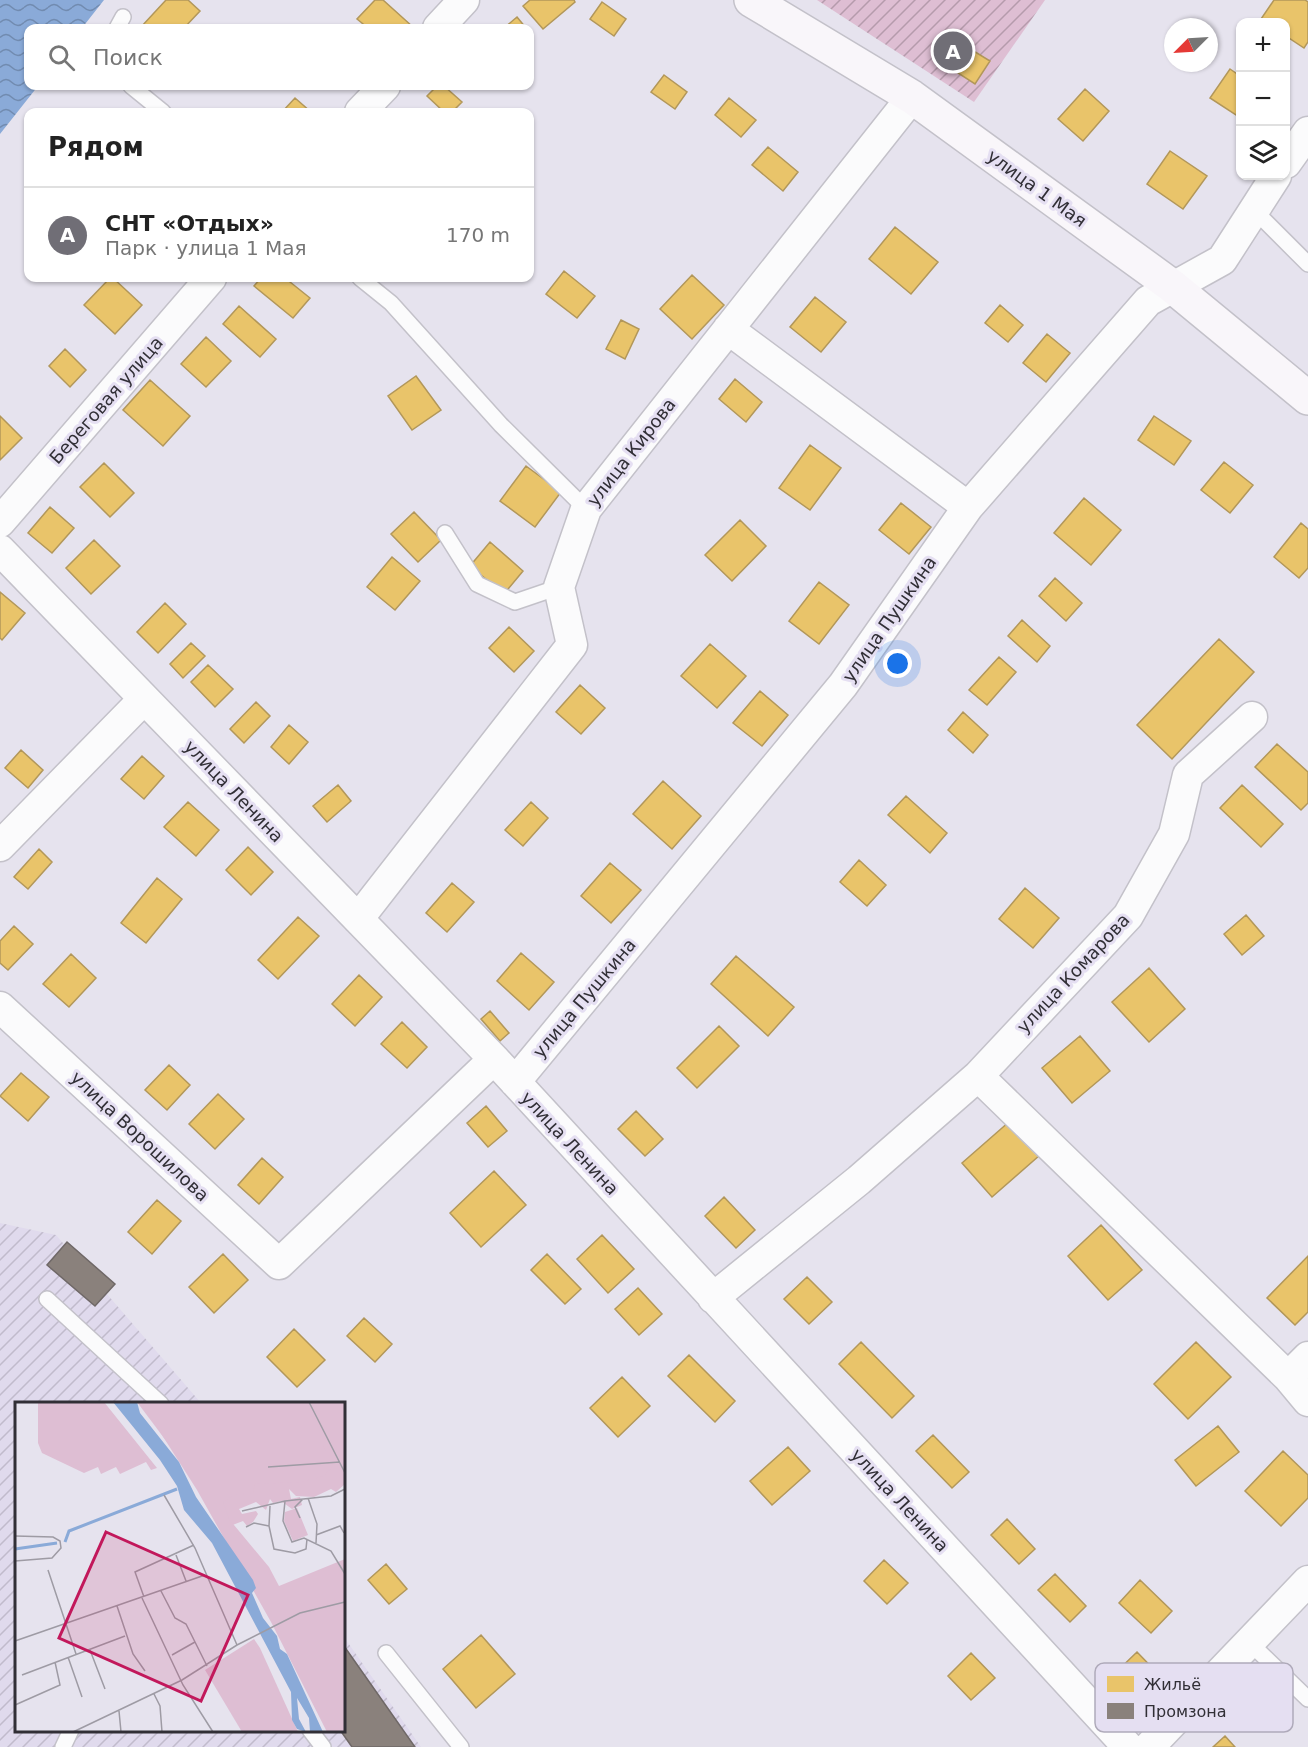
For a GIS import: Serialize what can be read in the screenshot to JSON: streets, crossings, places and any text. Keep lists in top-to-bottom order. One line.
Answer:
{"streets":{"main road":["улица 1 Мая"],"street":["Береговая улица","улица Кирова","улица Пушкина","улица Ленина","улица Комарова","улица Ворошилова"]},"crossings":[["улица 1 Мая","улица Кирова"],["улица 1 Мая","улица Пушкина"],["улица Пушкина","улица Ленина"],["улица Ленина","улица Комарова"],["улица Ленина","улица Ворошилова"]],"legend":["Жильё","Промзона"],"north":"bottom left","page":{"map_buttons":["+","−"],"search":"Поиск","pins":"A","heading":"Рядом","list":[{"mark":"A","name":"СНТ «Отдых»","note":"Парк · улица 1 Мая","value":"170 m"}]}}
